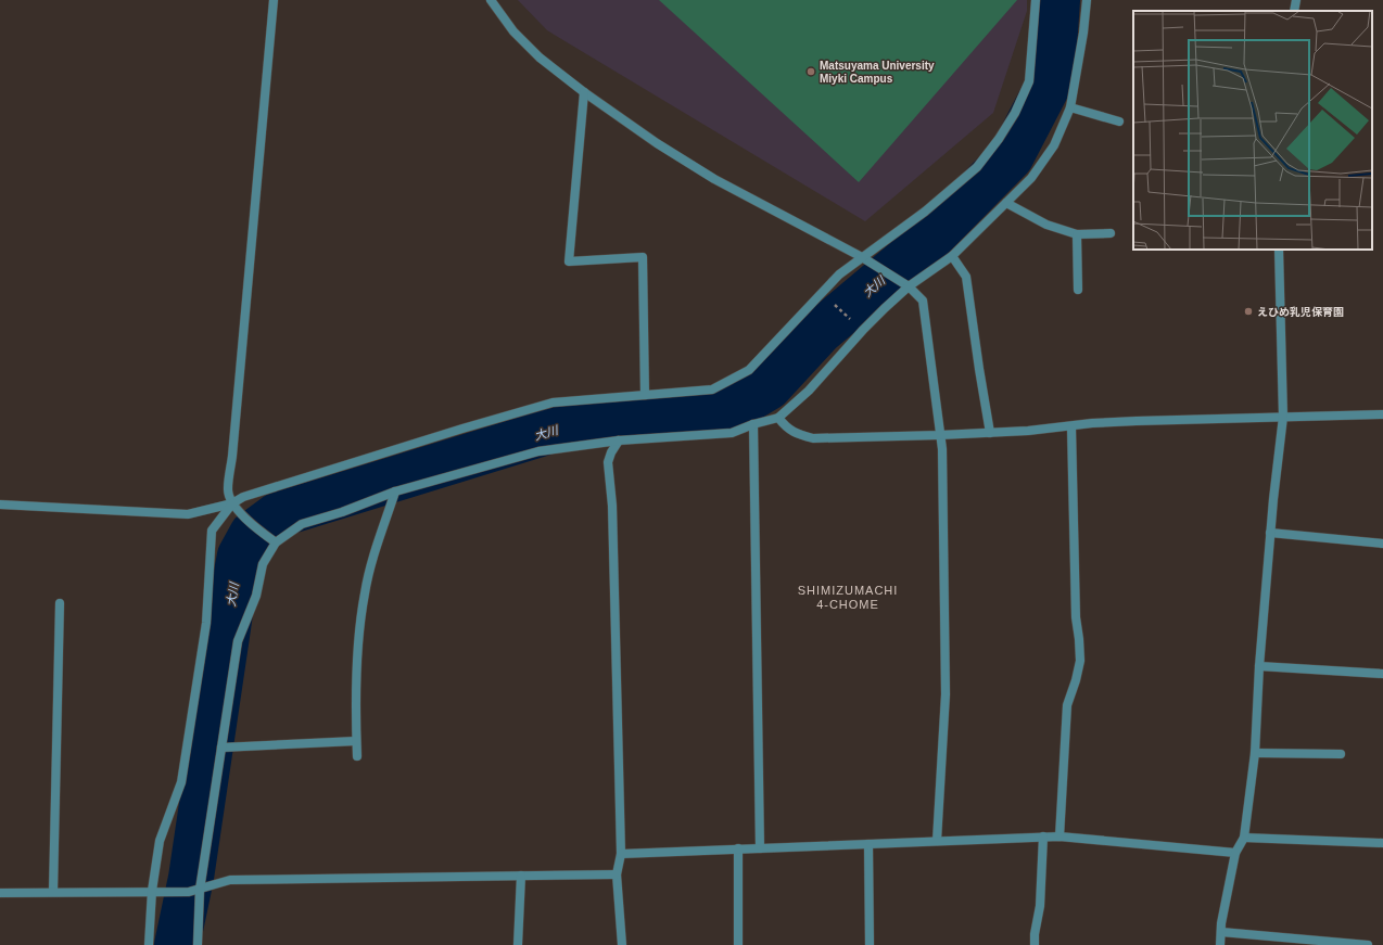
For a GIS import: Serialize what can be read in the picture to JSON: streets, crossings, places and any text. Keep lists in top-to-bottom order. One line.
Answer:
{"districts":["SHIMIZUMACHI 4-CHOME"],"water":["大川"],"places":["Matsuyama University Miyki Campus","えひめ乳児保育園"]}
